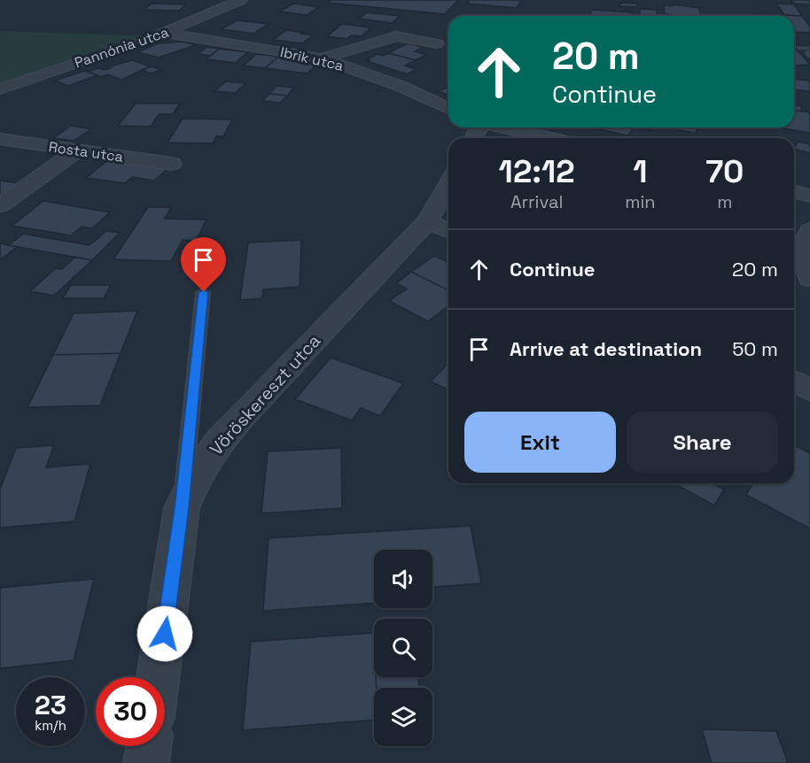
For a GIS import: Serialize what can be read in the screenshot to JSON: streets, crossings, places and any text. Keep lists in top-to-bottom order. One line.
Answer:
{"streets":{"street":["Pannónia utca","Ibrik utca","Rosta utca","Vöröskereszt utca"]},"crossings":[["Pannónia utca","Ibrik utca"]],"page":{"turn":["20 m","Continue"],"eta":["12:12","Arrival","1","min","70","m"],"list":[{"name":"Continue","value":"20 m"},{"name":"Arrive at destination","value":"50 m"}],"buttons":["Exit","Share"],"speed":"23 km/h","limit":"30"}}
